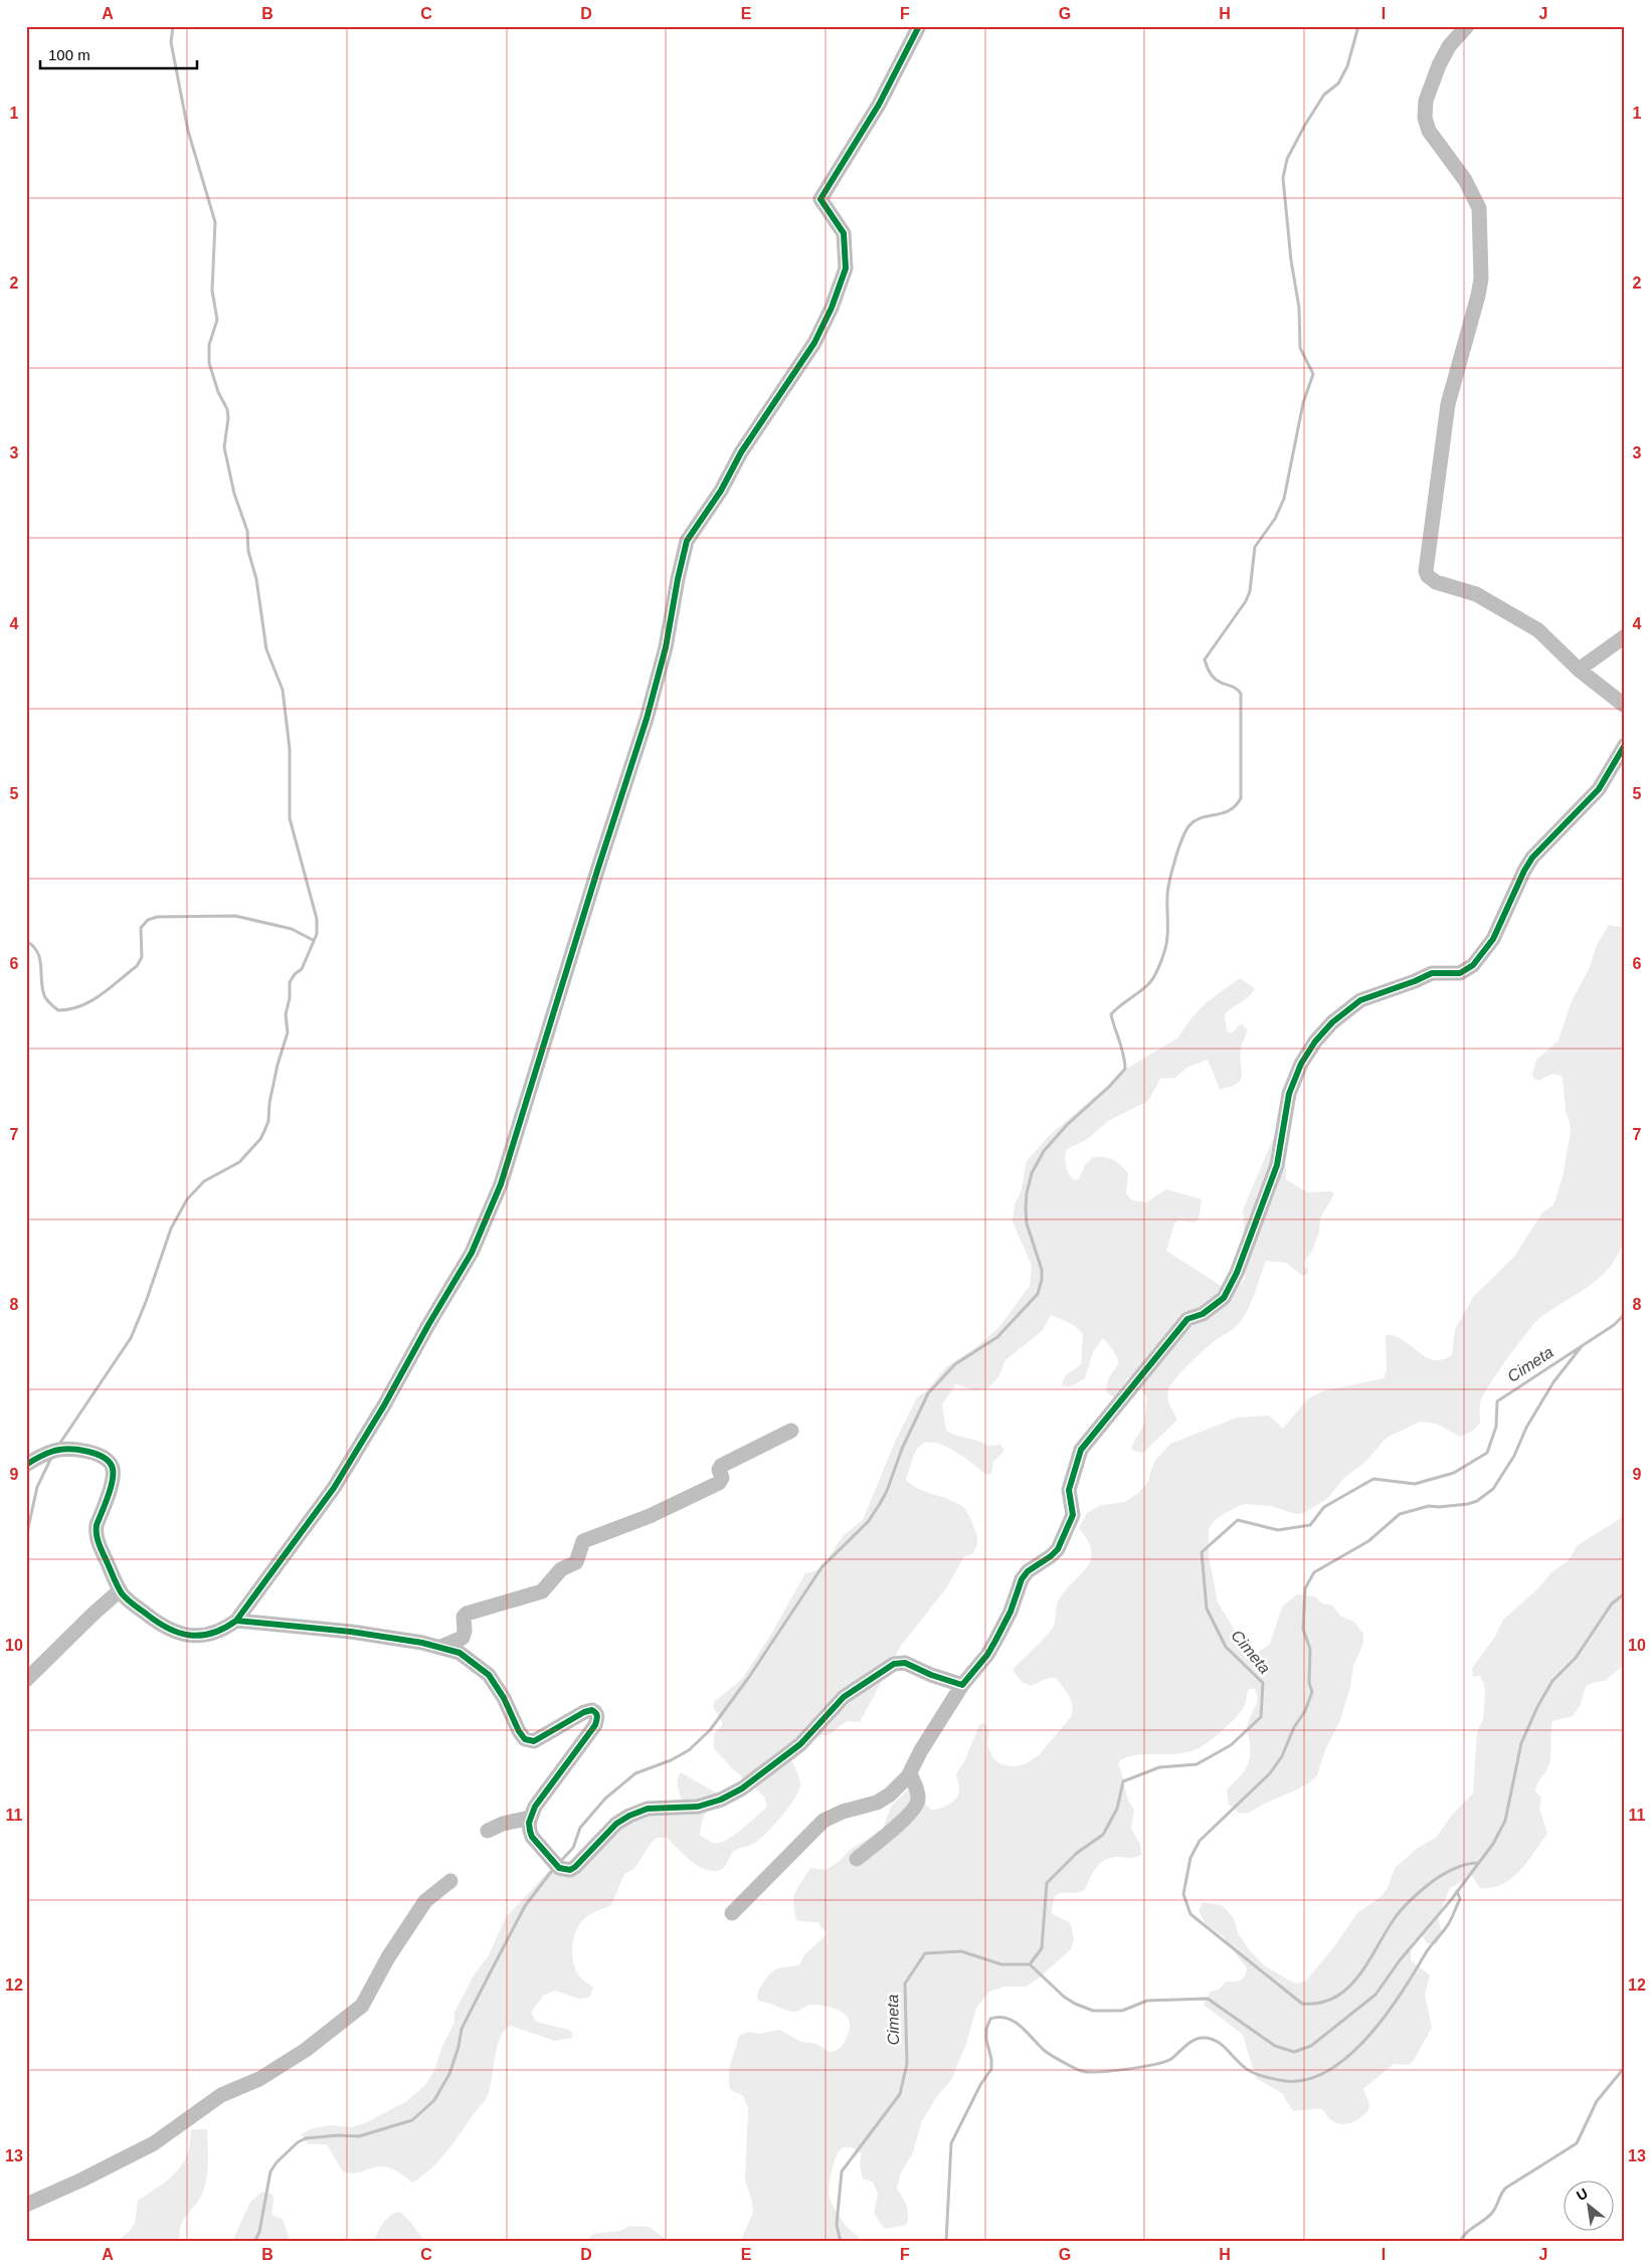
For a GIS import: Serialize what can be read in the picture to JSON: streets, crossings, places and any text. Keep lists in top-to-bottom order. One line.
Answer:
{"water":["Cimeta"],"scale_bar":"100 m","north":"top left","grid":{"columns":["A","B","C","D","E","F","G","H","I","J"],"rows":["1","2","3","4","5","6","7","8","9","10","11","12","13"]}}
